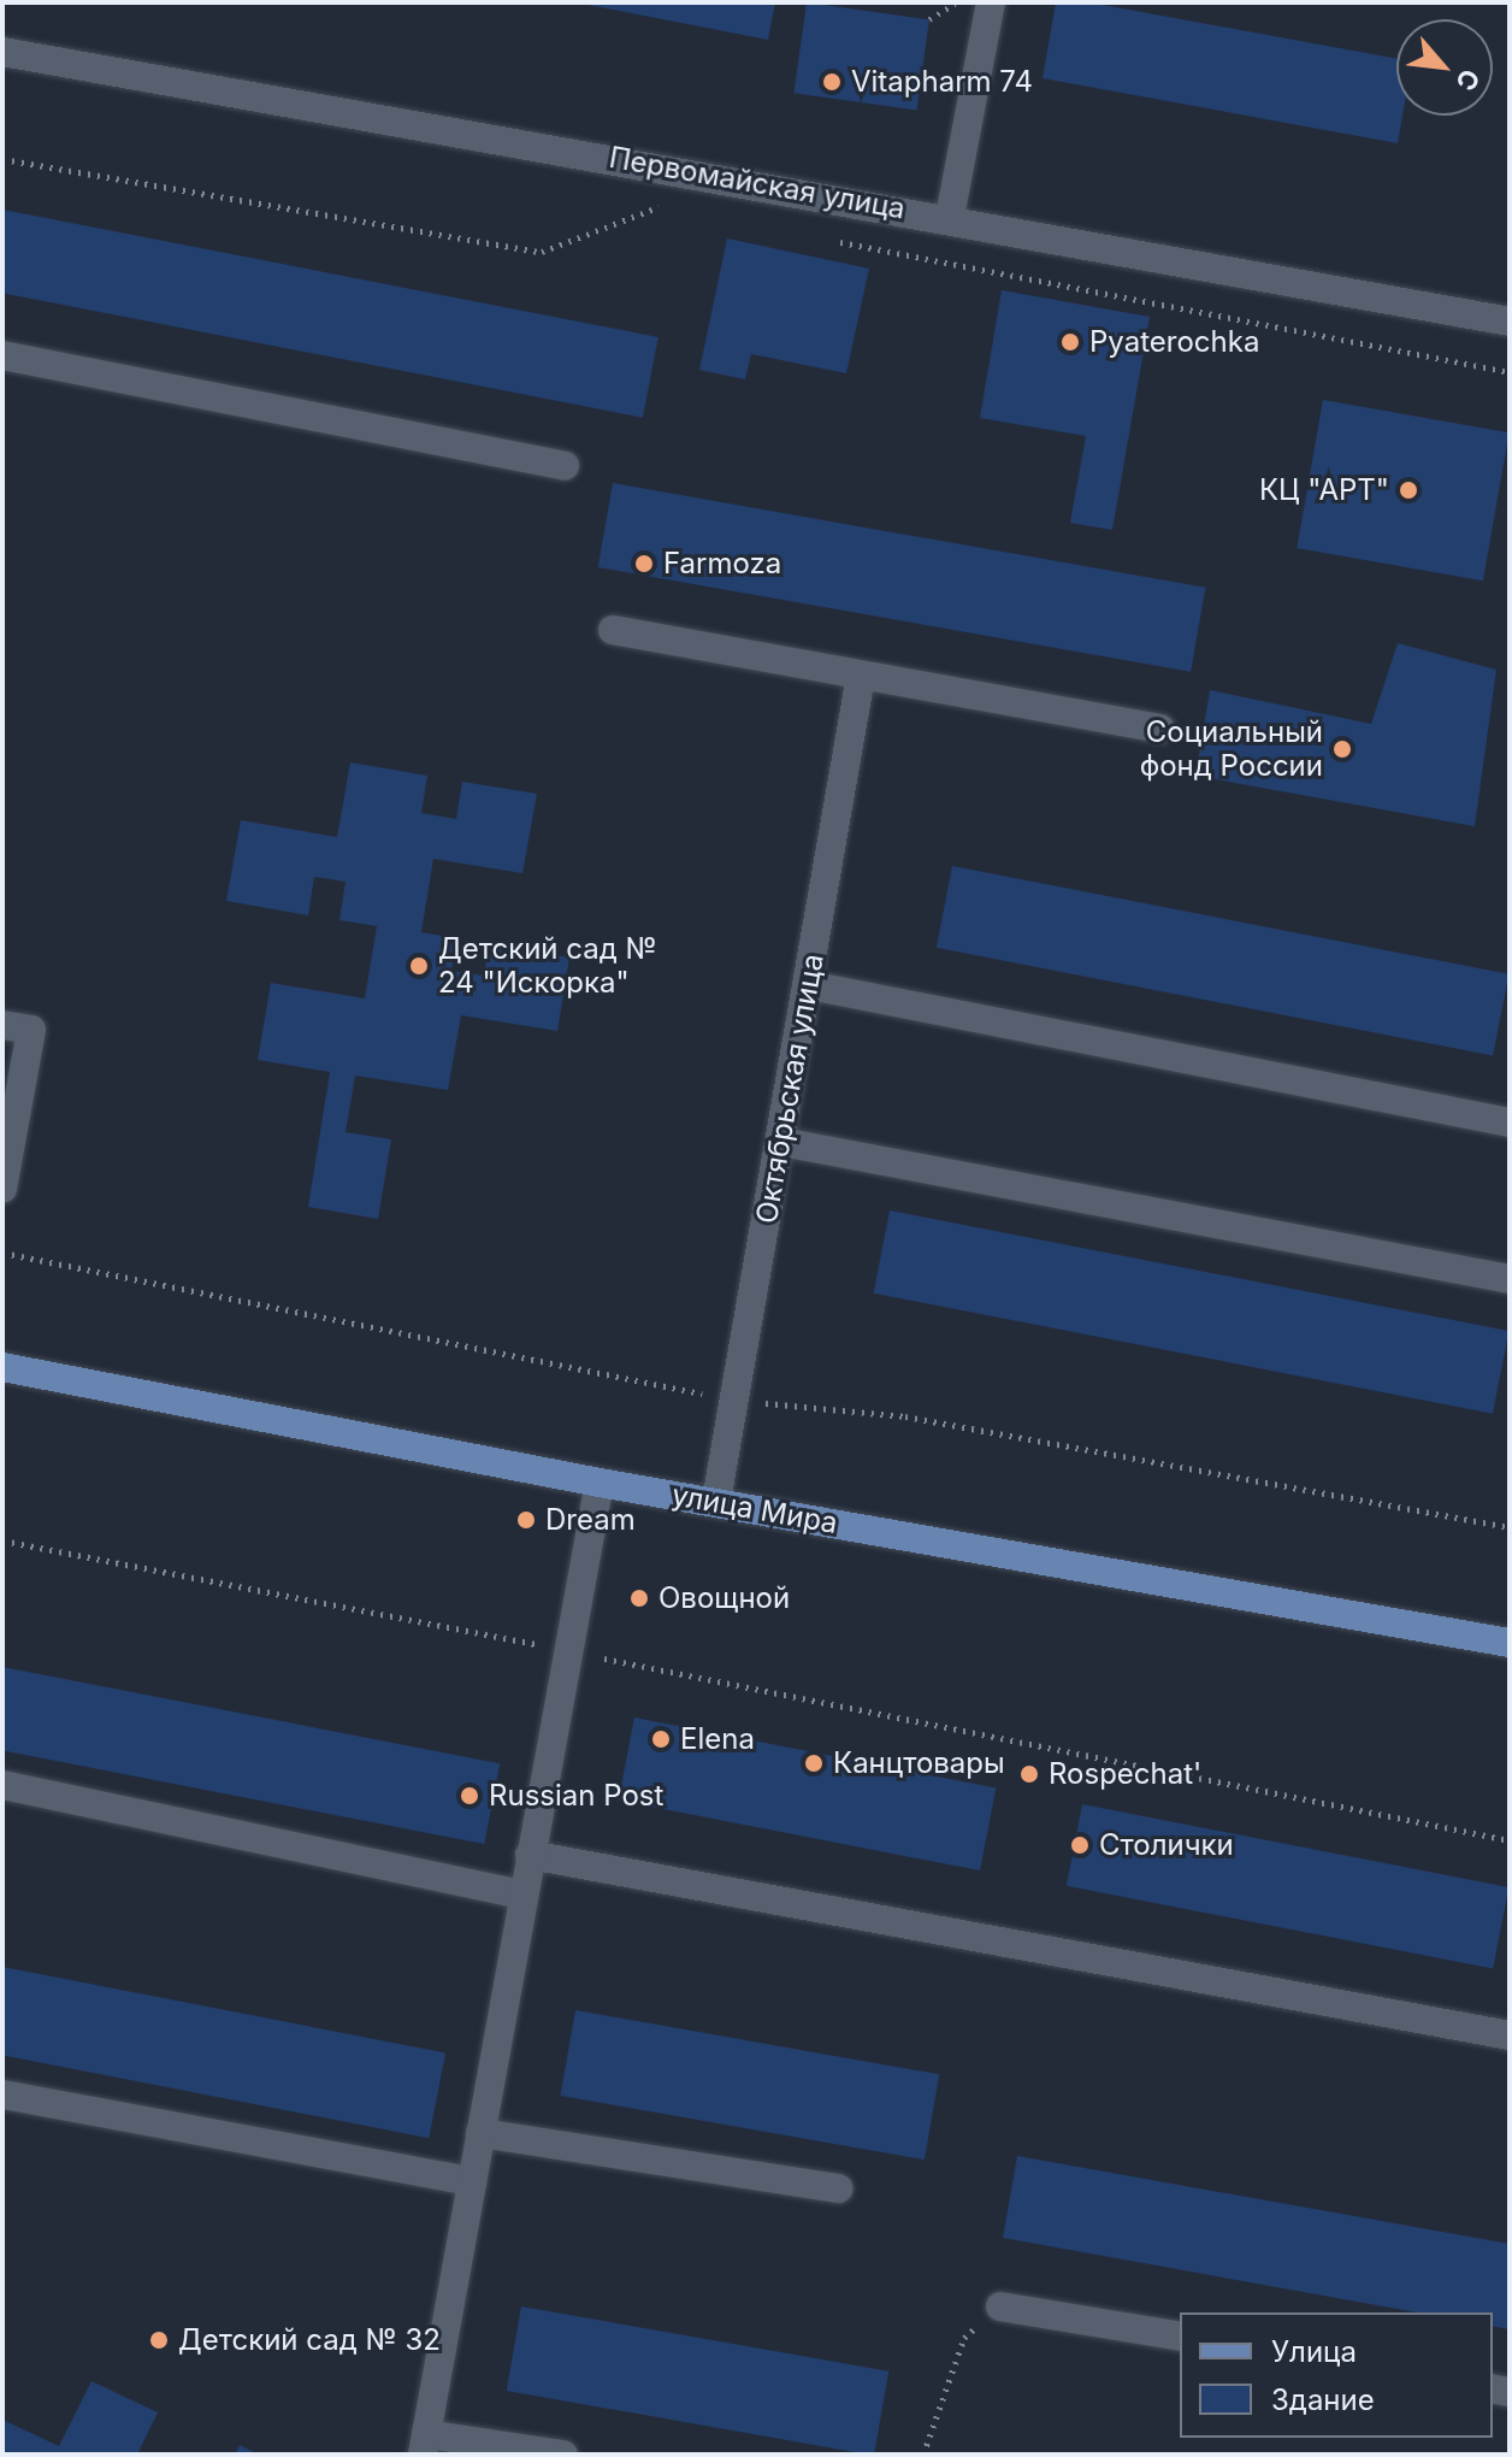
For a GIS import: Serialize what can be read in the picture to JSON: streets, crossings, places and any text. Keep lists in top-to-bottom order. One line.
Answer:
{"streets":{"main road":["улица Мира"],"street":["Первомайская улица","Октябрьская улица"]},"crossings":[["Октябрьская улица","улица Мира"]],"places":["Vitapharm 74","Pyaterochka","КЦ \"АРТ\"","Farmoza","Социальный фонд России","Детский сад № 24 \"Искорка\"","Dream","Овощной","Elena","Канцтовары","Rospechat'","Russian Post","Столички","Детский сад № 32"],"legend":["Улица","Здание"],"north":"bottom right"}
